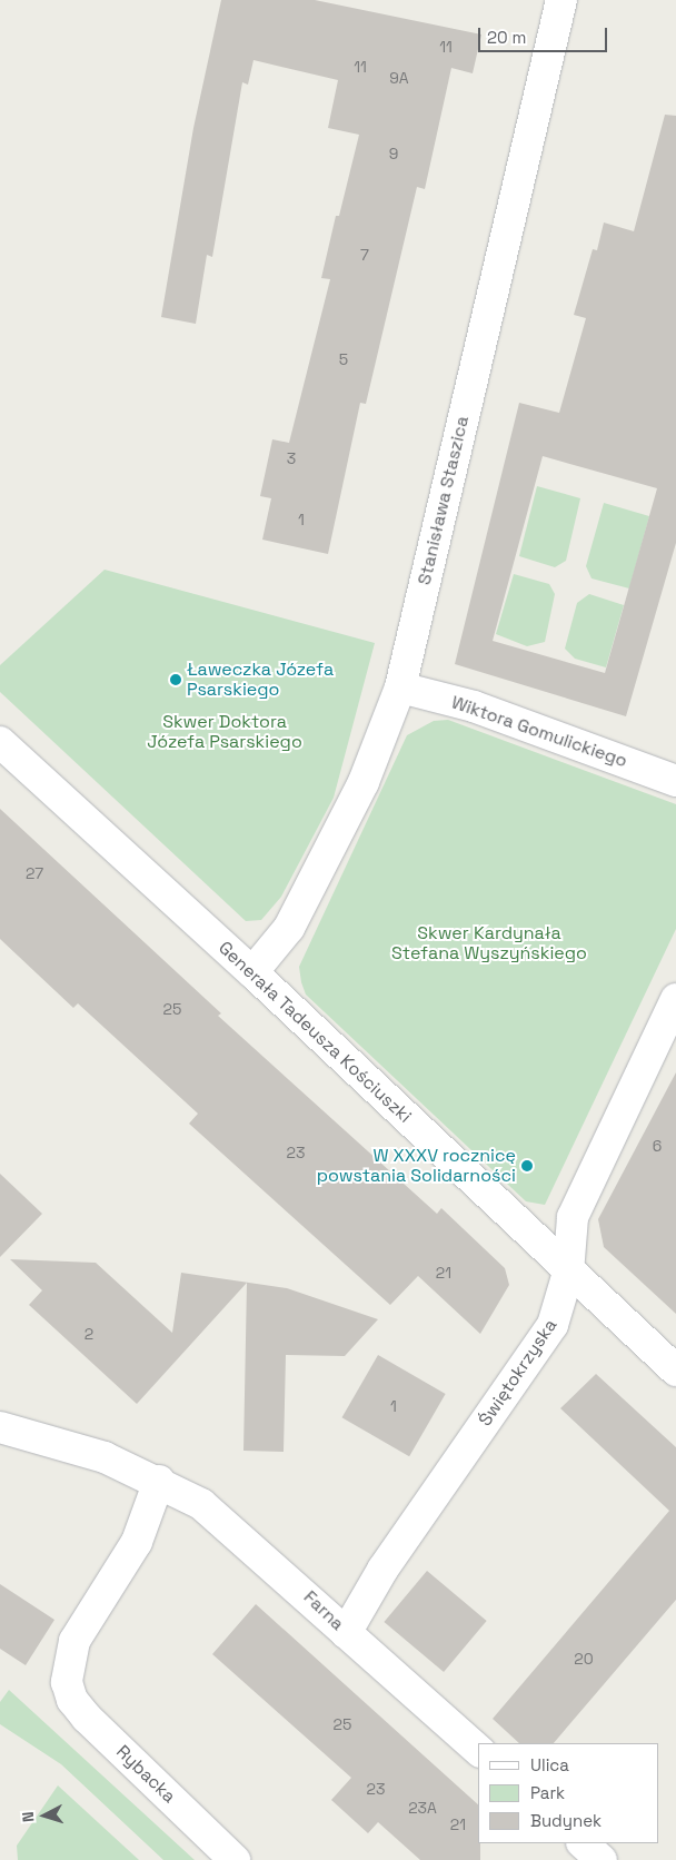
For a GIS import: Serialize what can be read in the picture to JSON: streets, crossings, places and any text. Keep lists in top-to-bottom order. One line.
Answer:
{"streets":{"street":["Stanisława Staszica","Wiktora Gomulickiego","Generała Tadeusza Kościuszki","Świętokrzyska","Farna","Rybacka"]},"crossings":[["Stanisława Staszica","Wiktora Gomulickiego"],["Stanisława Staszica","Generała Tadeusza Kościuszki"],["Generała Tadeusza Kościuszki","Świętokrzyska"],["Świętokrzyska","Farna"],["Farna","Rybacka"]],"parks":["Skwer Doktora Józefa Psarskiego","Skwer Kardynała Stefana Wyszyńskiego"],"places":["Ławeczka Józefa Psarskiego","W XXXV rocznicę powstania Solidarności"],"house_numbers":["11","11","9A","9","7","5","3","1","27","25","6","23","21","2","1","20","25","23","23A","21"],"legend":["Ulica","Park","Budynek"],"scale_bar":"20 m","north":"left"}
